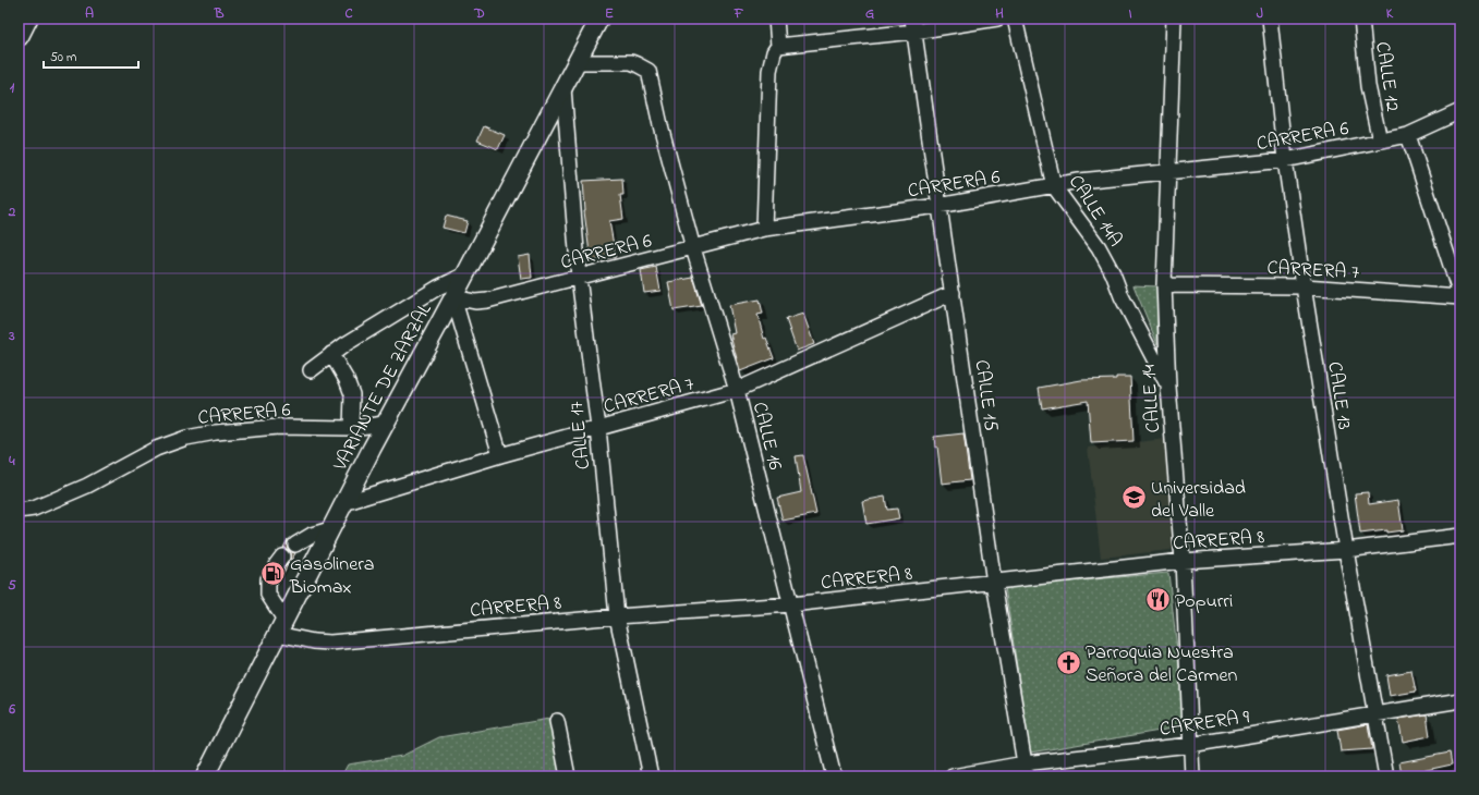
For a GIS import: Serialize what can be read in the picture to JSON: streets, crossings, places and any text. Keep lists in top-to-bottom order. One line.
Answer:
{"streets":{"main road":["VARIANTE DE ZARZAL"],"street":["CALLE 12","CARRERA 6","CALLE 14A","CARRERA 7","CALLE 15","CALLE 13","CALLE 14","CALLE 17","CALLE 16","CARRERA 8","CARRERA 9"]},"crossings":[["CALLE 12","CARRERA 6"],["CALLE 12","CARRERA 7"],["CARRERA 6","CALLE 14A"],["CARRERA 6","VARIANTE DE ZARZAL"],["CARRERA 6","CALLE 15"],["CARRERA 6","CALLE 13"],["CARRERA 6","CALLE 14"],["CARRERA 6","CALLE 17"],["CARRERA 6","CALLE 16"],["CALLE 14A","CALLE 14"],["CARRERA 7","VARIANTE DE ZARZAL"],["CARRERA 7","CALLE 15"],["CARRERA 7","CALLE 13"],["CARRERA 7","CALLE 14"],["CARRERA 7","CALLE 17"],["CARRERA 7","CALLE 16"],["VARIANTE DE ZARZAL","CALLE 17"],["VARIANTE DE ZARZAL","CALLE 16"],["VARIANTE DE ZARZAL","CARRERA 8"],["CALLE 15","CARRERA 8"],["CALLE 15","CARRERA 9"],["CALLE 13","CARRERA 8"],["CALLE 13","CARRERA 9"],["CALLE 14","CARRERA 8"],["CALLE 14","CARRERA 9"],["CALLE 17","CARRERA 8"],["CALLE 16","CARRERA 8"]],"places":{"school or university":["Universidad del Valle"],"fuel station":["Gasolinera Biomax"],"restaurant":["Popurri"],"church":["Parroquia Nuestra Señora del Carmen"]},"scale_bar":"50 m","grid":{"columns":["A","B","C","D","E","F","G","H","I","J","K"],"rows":["1","2","3","4","5","6"]}}
